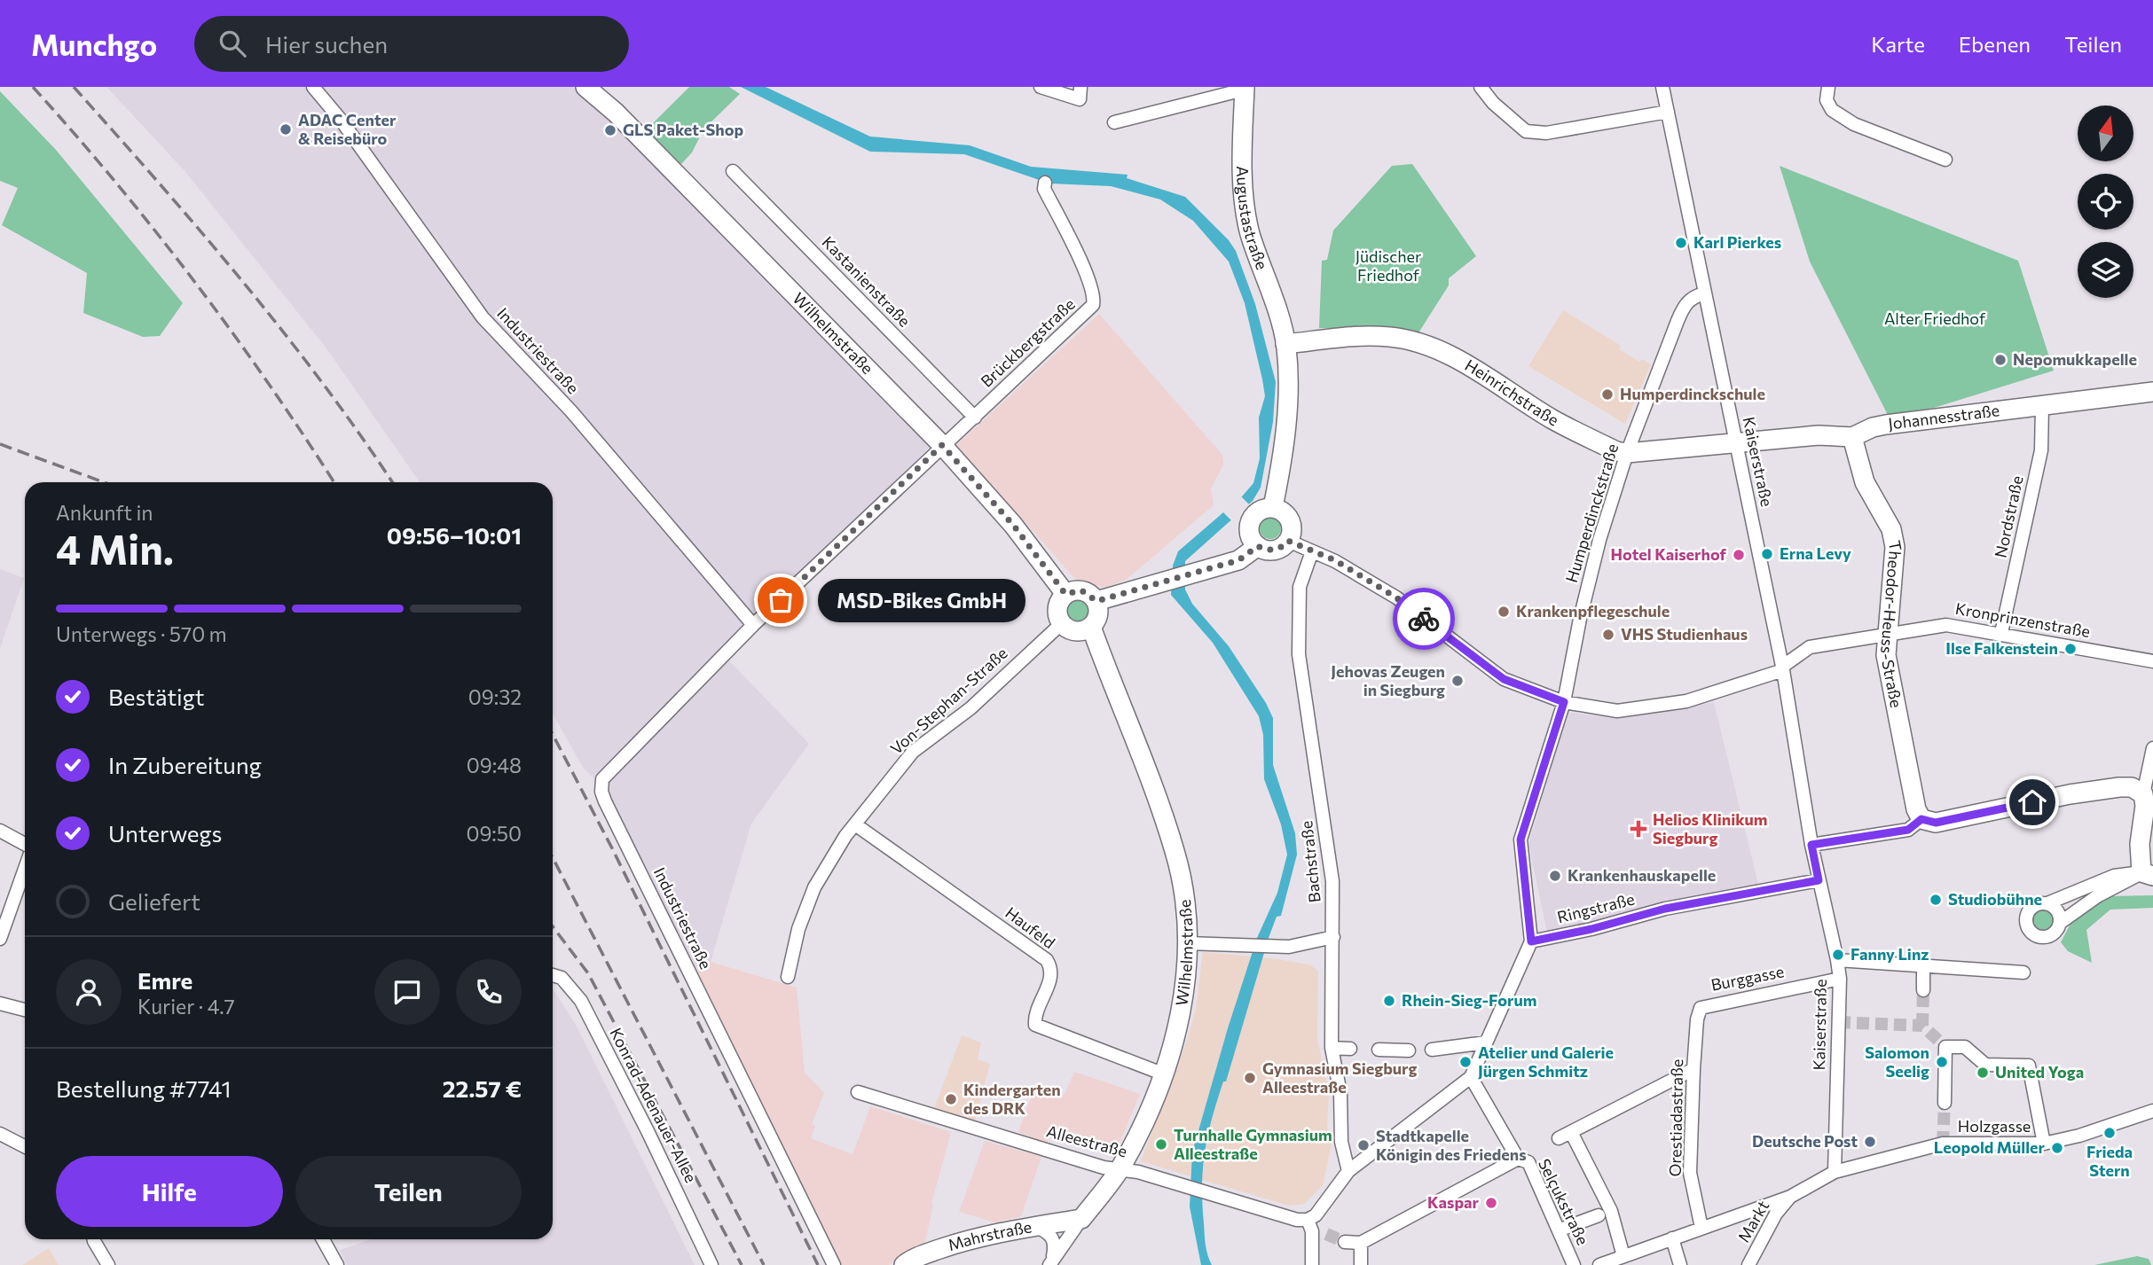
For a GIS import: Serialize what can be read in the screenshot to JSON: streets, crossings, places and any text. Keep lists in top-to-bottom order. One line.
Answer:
{"streets":{"main road":["Augustastraße","Wilhelmstraße","Heinrichstraße","Johannesstraße","Theodor-Heuss-Straße","Mahrstraße"],"street":["Kastanienstraße","Brückbergstraße","Industriestraße","Kaiserstraße","Humperdinckstraße","Nordstraße","Kronprinzenstraße","Von-Stephan-Straße","Bachstraße","Ringstraße","Haufeld","Burggasse","Konrad-Adenauer-Allee","Orestiadastraße","Holzgasse","Alleestraße","Selçukstraße","Markt"]},"crossings":[["Augustastraße","Heinrichstraße"],["Augustastraße","Kronprinzenstraße"],["Kastanienstraße","Brückbergstraße"],["Wilhelmstraße","Brückbergstraße"],["Wilhelmstraße","Industriestraße"],["Wilhelmstraße","Von-Stephan-Straße"],["Wilhelmstraße","Haufeld"],["Wilhelmstraße","Alleestraße"],["Wilhelmstraße","Mahrstraße"],["Brückbergstraße","Industriestraße"],["Heinrichstraße","Johannesstraße"],["Heinrichstraße","Kaiserstraße"],["Heinrichstraße","Humperdinckstraße"],["Johannesstraße","Kaiserstraße"],["Johannesstraße","Nordstraße"],["Johannesstraße","Theodor-Heuss-Straße"],["Kaiserstraße","Humperdinckstraße"],["Kaiserstraße","Kronprinzenstraße"],["Kaiserstraße","Ringstraße"],["Kaiserstraße","Burggasse"],["Kaiserstraße","Holzgasse"],["Kaiserstraße","Markt"],["Humperdinckstraße","Kronprinzenstraße"],["Humperdinckstraße","Ringstraße"],["Nordstraße","Kronprinzenstraße"],["Kronprinzenstraße","Theodor-Heuss-Straße"],["Kronprinzenstraße","Bachstraße"],["Von-Stephan-Straße","Haufeld"],["Burggasse","Orestiadastraße"],["Orestiadastraße","Markt"],["Holzgasse","Markt"]],"parks":["Jüdischer Friedhof","Alter Friedhof"],"places":{"other":["ADAC Center & Reisebüro","GLS Paket-Shop","Karl Pierkes","Nepomukkapelle","Humperdinckschule","Erna Levy","Hotel Kaiserhof","MSD-Bikes GmbH","Krankenpflegeschule","VHS Studienhaus","Ilse Falkenstein","Jehovas Zeugen in Siegburg","Krankenhauskapelle","Studiobühne","Fanny Linz","Rhein-Sieg-Forum","Atelier und Galerie Jürgen Schmitz","Salomon Seelig","United Yoga","Gymnasium Siegburg Alleestraße","Kindergarten des DRK","Frieda Stern","Deutsche Post","Turnhalle Gymnasium Alleestraße","Stadtkapelle Königin des Friedens","Leopold Müller","Kaspar"],"health":["Helios Klinikum Siegburg"]},"north":"top","page":{"header":"Munchgo","search":"Hier suchen","nav":["Karte","Ebenen","Teilen"],"heading":["4 Min.","Ankunft in","09:56–10:01"],"panel":["Emre","Kurier · 4.7","Bestellung #7741","22.57 €"],"bubble":"MSD-Bikes GmbH","bar":"Unterwegs · 570 m","list":[["Bestätigt","09:32"],["In Zubereitung","09:48"],["Unterwegs","09:50"],"Geliefert"],"buttons":["Hilfe","Teilen"]}}
